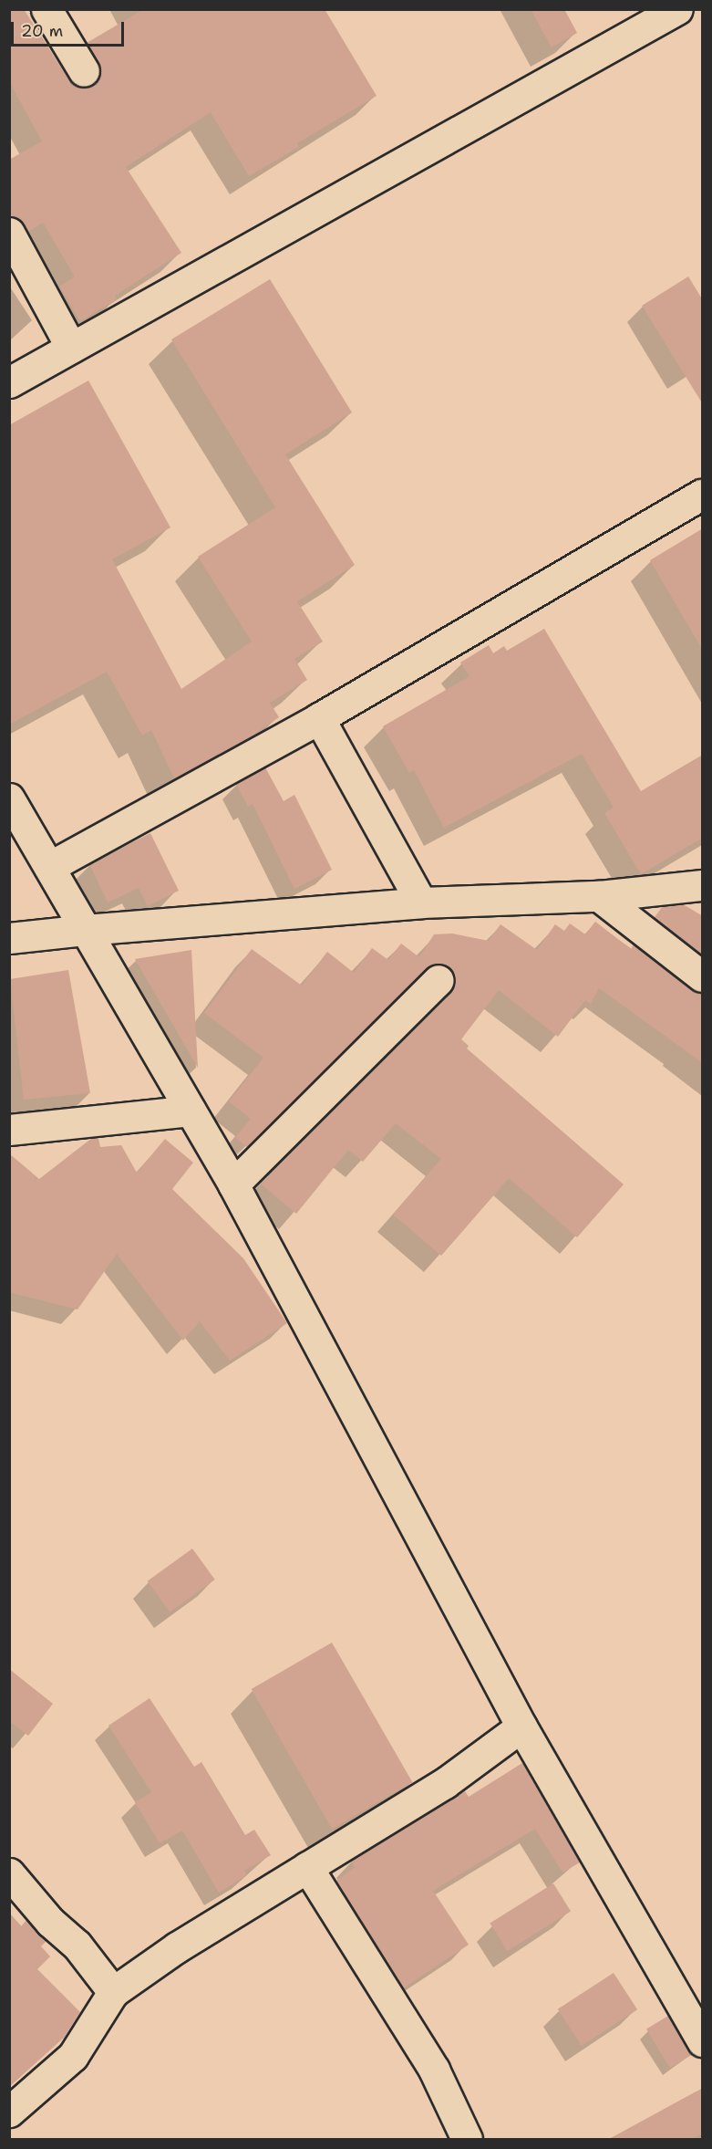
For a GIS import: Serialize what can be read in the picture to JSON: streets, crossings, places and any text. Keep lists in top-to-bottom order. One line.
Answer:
{"scale_bar":"20 m"}
